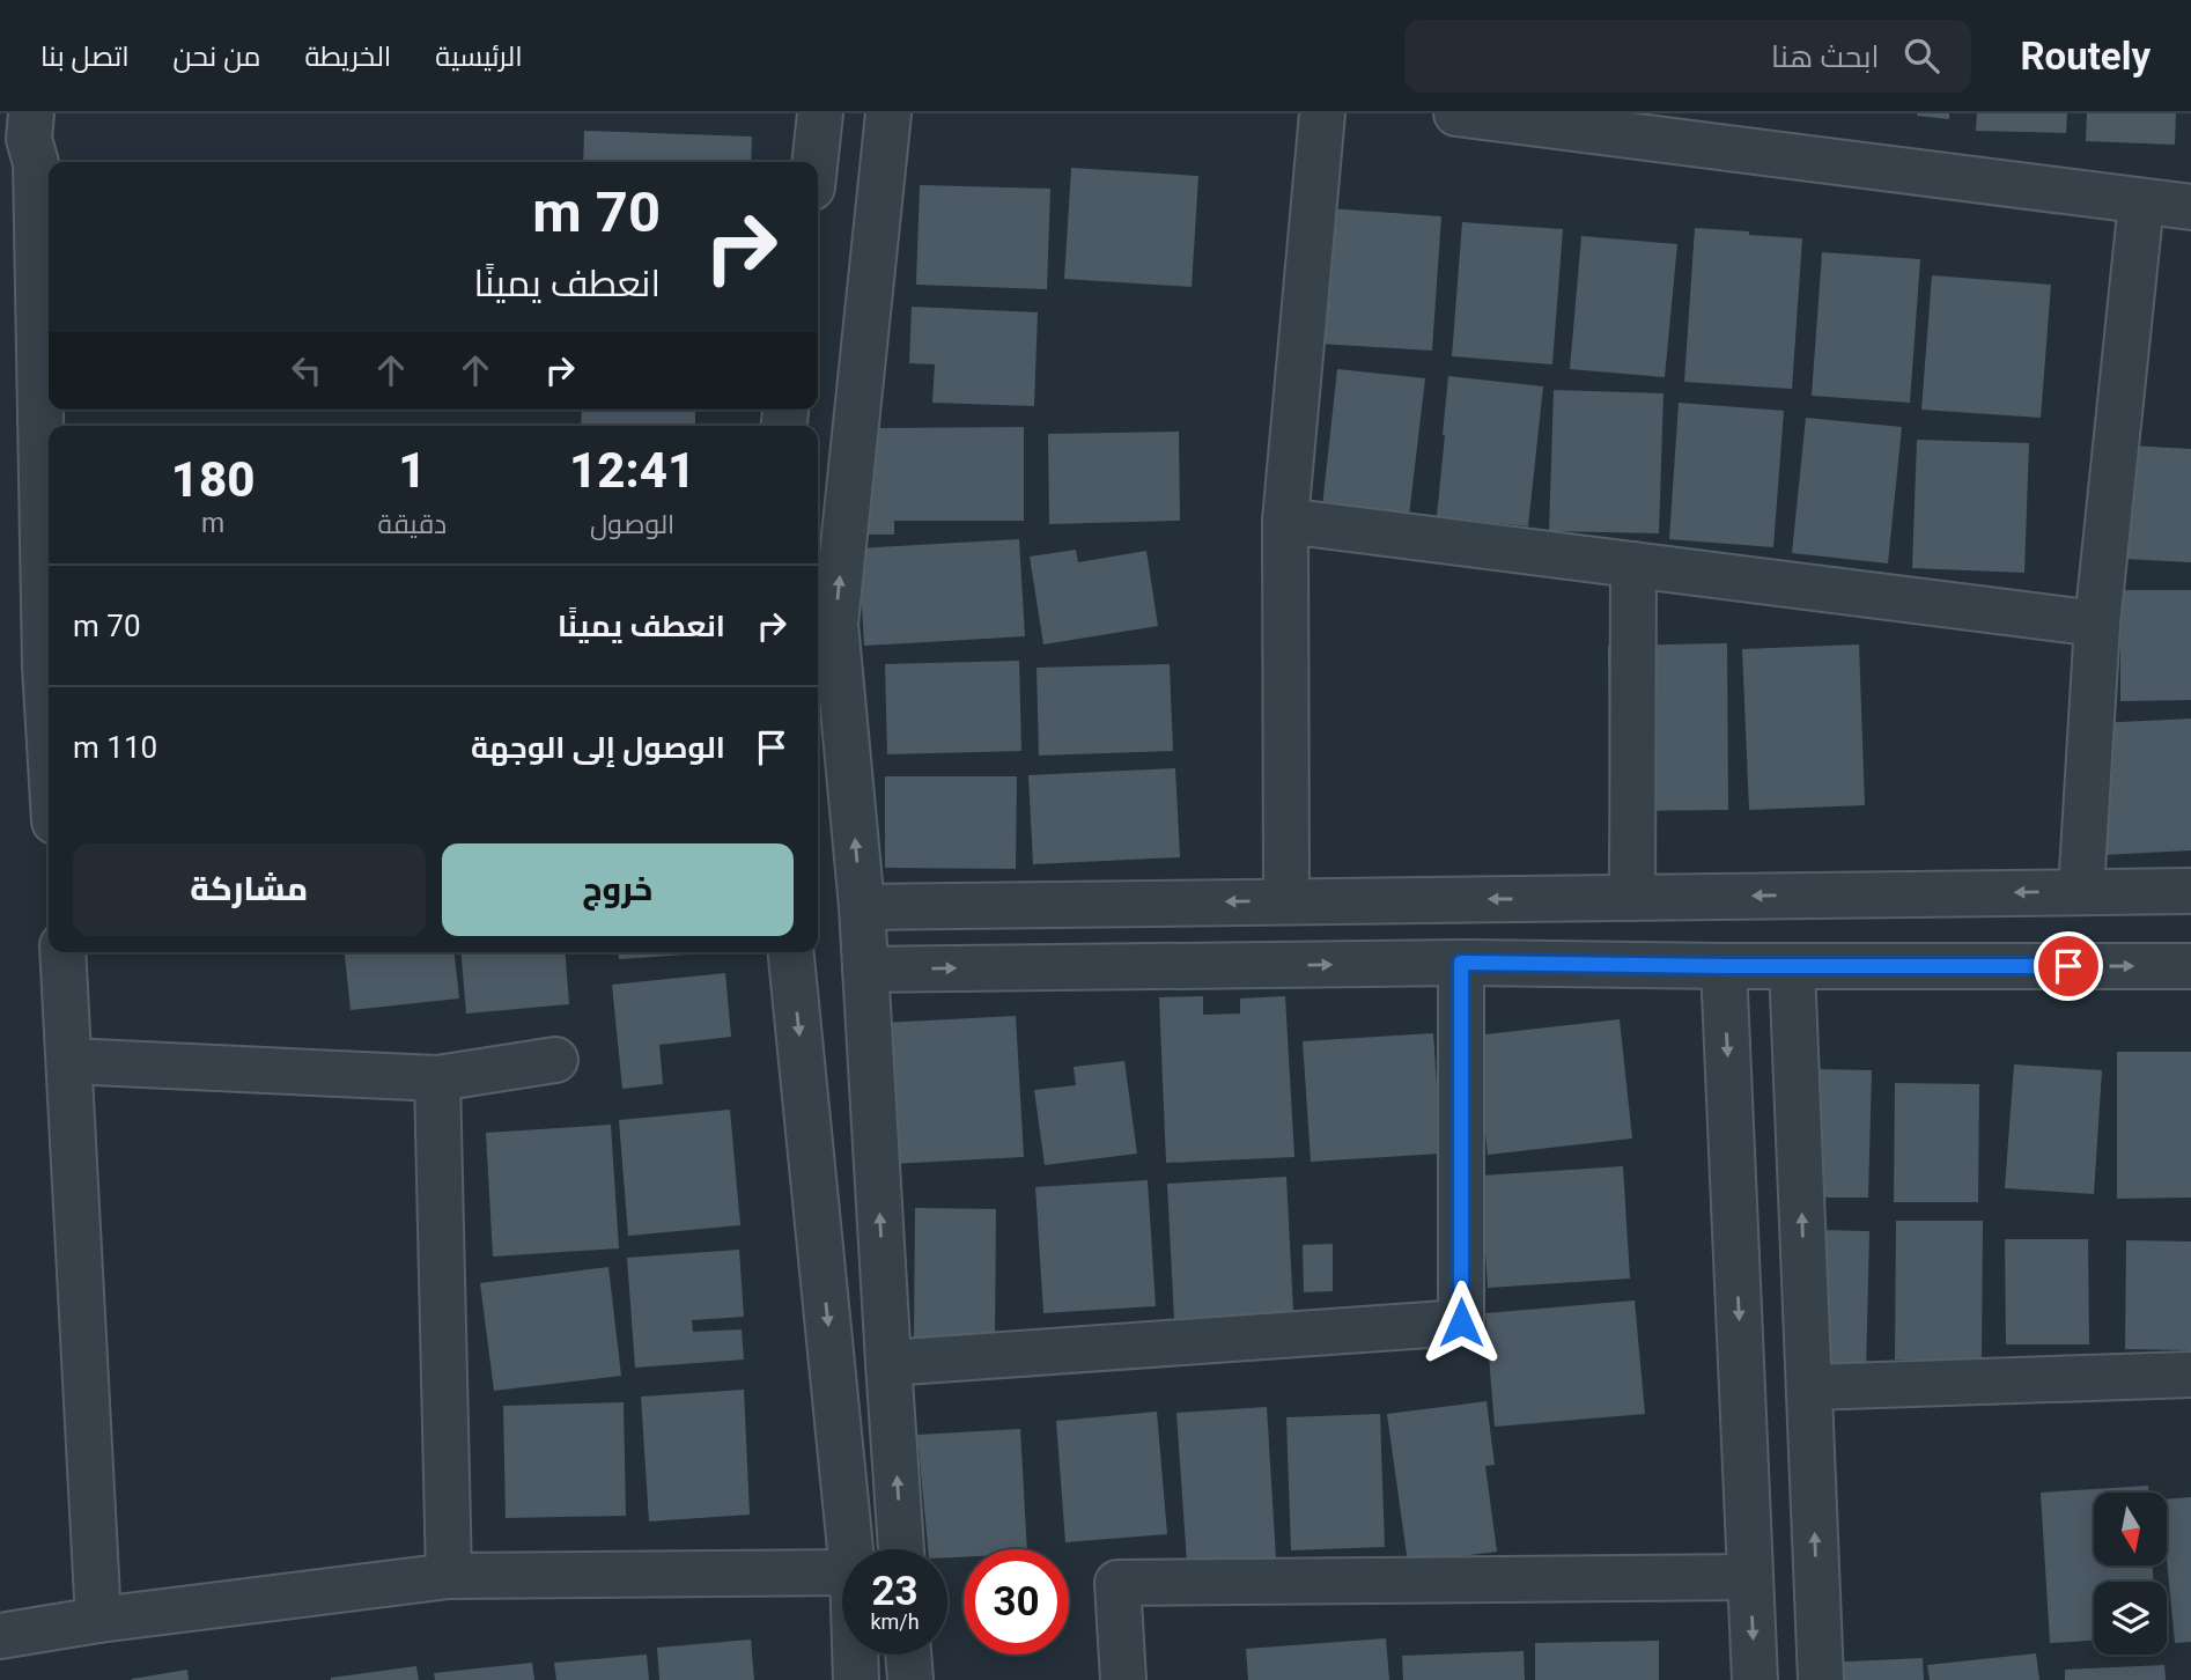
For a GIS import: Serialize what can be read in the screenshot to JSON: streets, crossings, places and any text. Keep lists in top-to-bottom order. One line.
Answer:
{"north":"bottom","page":{"header":"Routely","search":"ابحث هنا","nav":["الرئيسية","الخريطة","من نحن","اتصل بنا"],"turn":["70 m","انعطف يمينًا"],"eta":["12:41","الوصول","1","دقيقة","180","m"],"list":[{"name":"انعطف يمينًا","value":"70 m"},{"name":"الوصول إلى الوجهة","value":"110 m"}],"buttons":["خروج","مشاركة"],"speed":"23 km/h","limit":"30"}}
